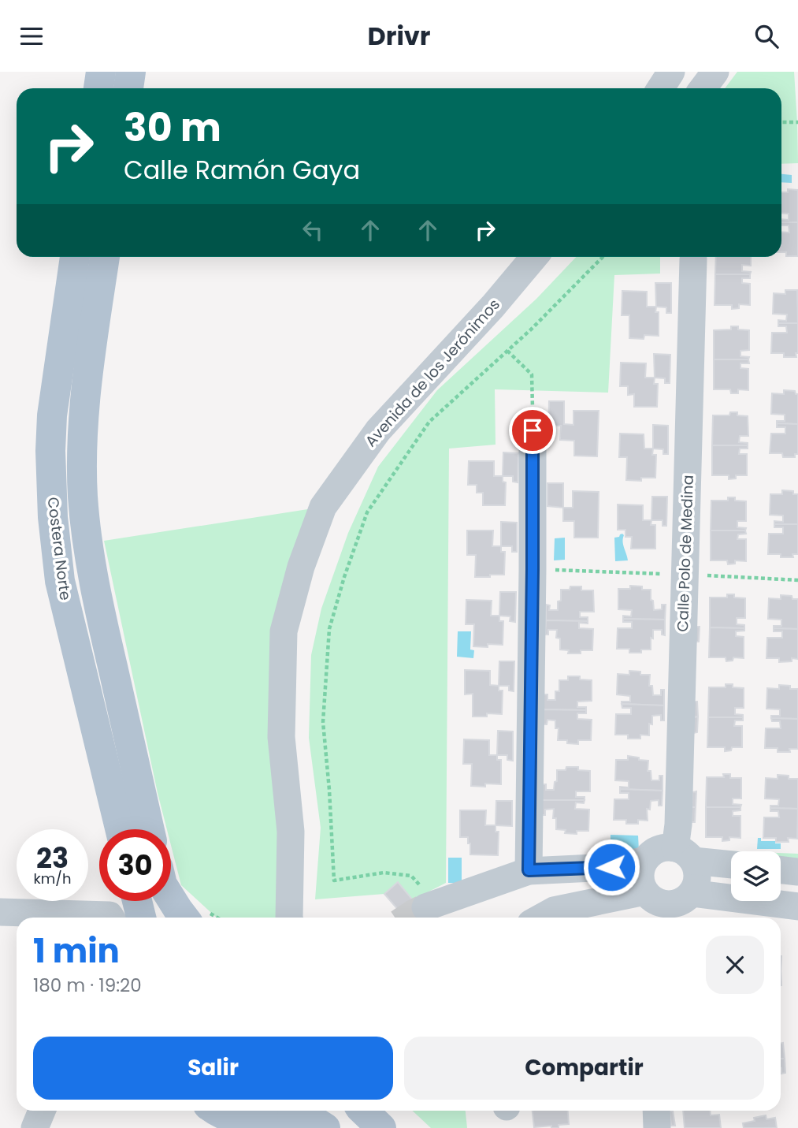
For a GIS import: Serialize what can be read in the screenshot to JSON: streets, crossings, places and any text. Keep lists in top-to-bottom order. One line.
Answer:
{"streets":{"main road":["Costera Norte"],"street":["Avenida de los Jerónimos","Calle Polo de Medina"]},"page":{"header":"Drivr","turn":["30 m","Calle Ramón Gaya"],"speed":"23 km/h","limit":"30","heading":["1 min","180 m · 19:20"],"buttons":["Salir","Compartir"]}}
